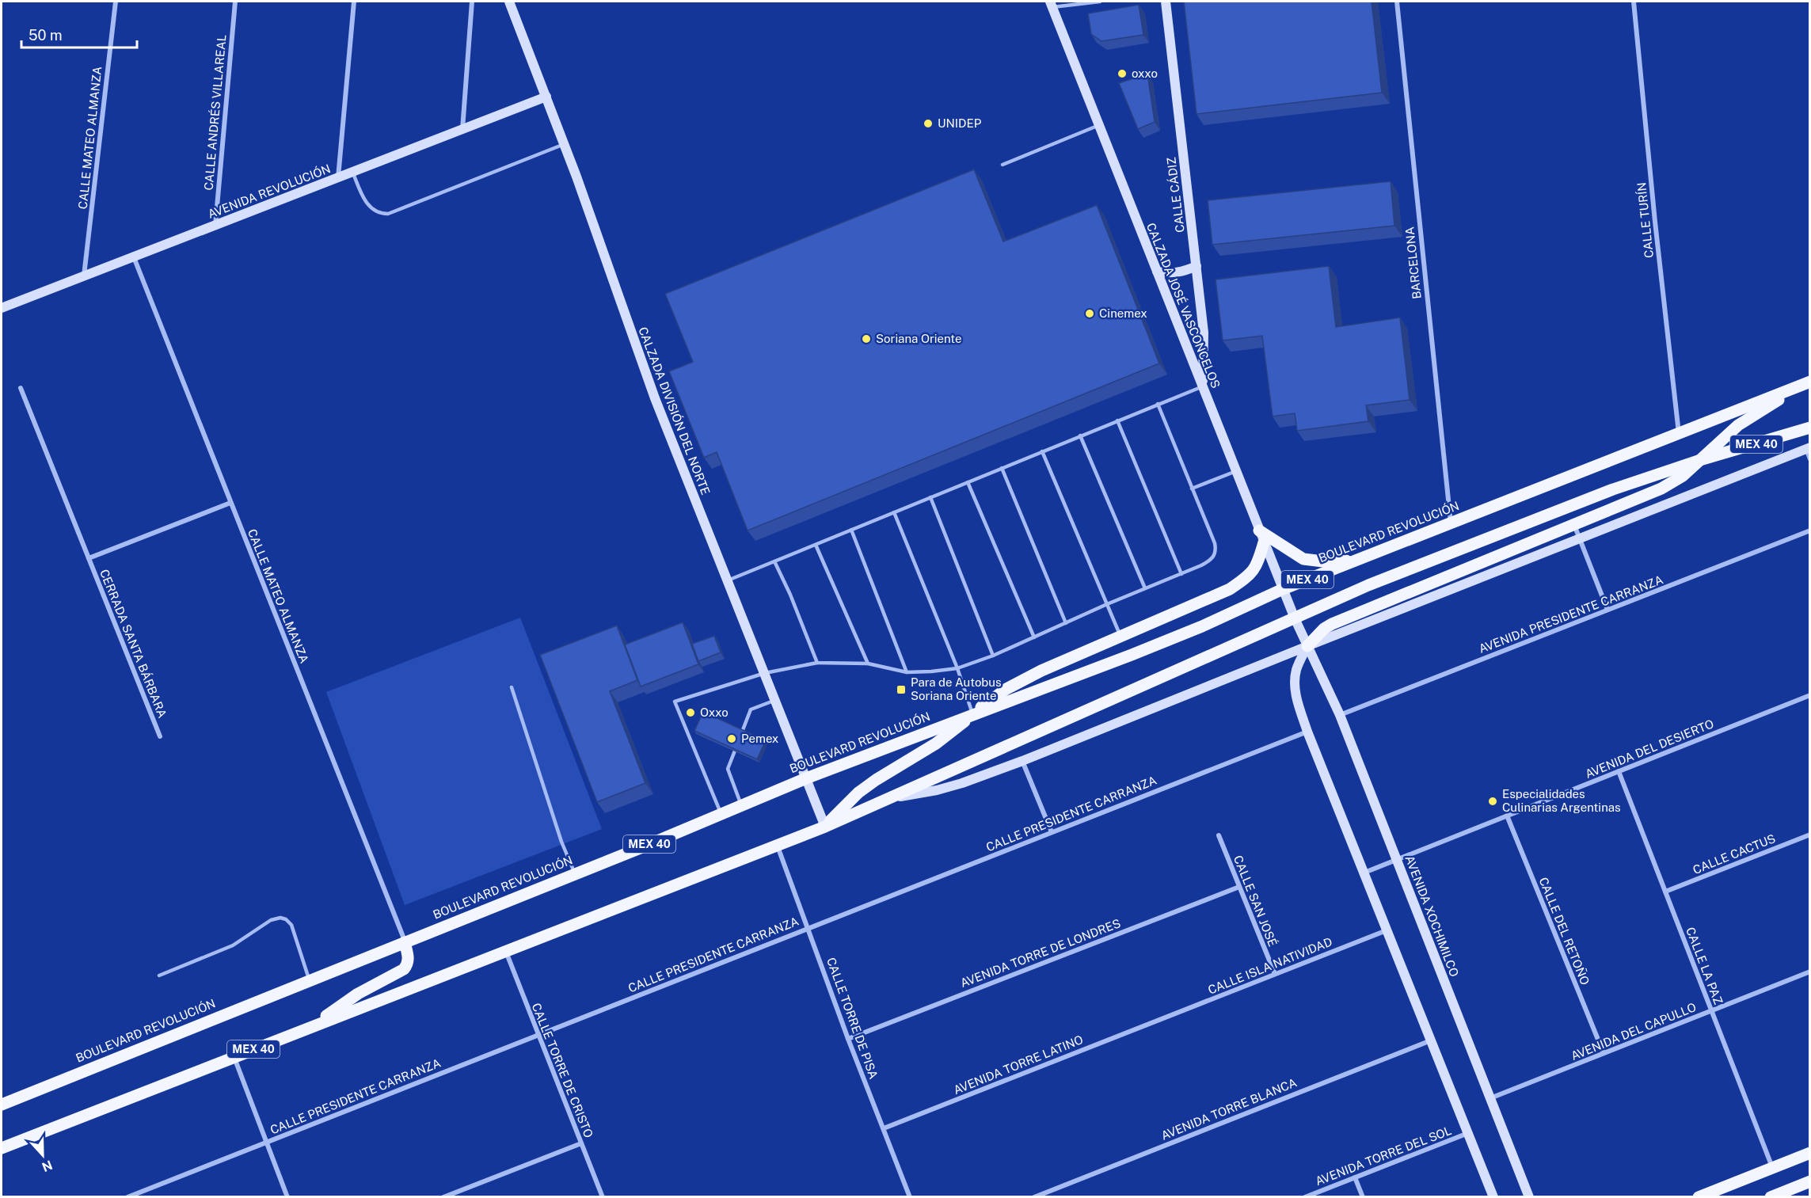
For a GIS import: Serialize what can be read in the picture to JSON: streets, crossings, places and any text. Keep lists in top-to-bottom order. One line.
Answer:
{"streets":{"main road":["AVENIDA REVOLUCIÓN","CALLE CÁDIZ","CALZADA JOSÉ VASCONCELOS","CALZADA DIVISIÓN DEL NORTE","MEX 40","BOULEVARD REVOLUCIÓN","AVENIDA XOCHIMILCO"],"street":["CALLE ANDRÉS VILLAREAL","CALLE MATEO ALMANZA","CALLE TURÍN","BARCELONA","AVENIDA PRESIDENTE CARRANZA","CERRADA SANTA BÁRBARA","AVENIDA DEL DESIERTO","CALLE PRESIDENTE CARRANZA","CALLE CACTUS","CALLE SAN JOSÉ","CALLE DEL RETOÑO","AVENIDA TORRE DE LONDRES","CALLE ISLA NATIVIDAD","CALLE LA PAZ","CALLE TORRE DE PISA","AVENIDA DEL CAPULLO","AVENIDA TORRE LATINO","CALLE TORRE DE CRISTO","AVENIDA TORRE BLANCA","AVENIDA TORRE DEL SOL"]},"crossings":[["CALLE ANDRÉS VILLAREAL","AVENIDA REVOLUCIÓN"],["CALLE MATEO ALMANZA","AVENIDA REVOLUCIÓN"],["CALLE MATEO ALMANZA","BOULEVARD REVOLUCIÓN"],["CALLE MATEO ALMANZA","CERRADA SANTA BÁRBARA"],["AVENIDA REVOLUCIÓN","CALZADA DIVISIÓN DEL NORTE"],["CALLE CÁDIZ","CALZADA JOSÉ VASCONCELOS"],["CALLE TURÍN","BOULEVARD REVOLUCIÓN"],["BARCELONA","BOULEVARD REVOLUCIÓN"],["CALZADA JOSÉ VASCONCELOS","MEX 40"],["CALZADA JOSÉ VASCONCELOS","BOULEVARD REVOLUCIÓN"],["CALZADA JOSÉ VASCONCELOS","AVENIDA XOCHIMILCO"],["CALZADA DIVISIÓN DEL NORTE","MEX 40"],["CALZADA DIVISIÓN DEL NORTE","BOULEVARD REVOLUCIÓN"],["MEX 40","AVENIDA XOCHIMILCO"],["MEX 40","CALLE TORRE DE PISA"],["MEX 40","CALLE TORRE DE CRISTO"],["AVENIDA PRESIDENTE CARRANZA","AVENIDA XOCHIMILCO"],["AVENIDA DEL DESIERTO","AVENIDA XOCHIMILCO"],["AVENIDA DEL DESIERTO","CALLE DEL RETOÑO"],["AVENIDA DEL DESIERTO","CALLE LA PAZ"],["CALLE PRESIDENTE CARRANZA","CALLE TORRE DE PISA"],["CALLE PRESIDENTE CARRANZA","CALLE TORRE DE CRISTO"],["CALLE CACTUS","CALLE LA PAZ"],["CALLE SAN JOSÉ","AVENIDA TORRE DE LONDRES"],["CALLE SAN JOSÉ","CALLE ISLA NATIVIDAD"],["AVENIDA XOCHIMILCO","AVENIDA DEL CAPULLO"],["CALLE DEL RETOÑO","AVENIDA DEL CAPULLO"],["AVENIDA TORRE DE LONDRES","CALLE TORRE DE PISA"],["CALLE ISLA NATIVIDAD","AVENIDA TORRE LATINO"],["CALLE LA PAZ","AVENIDA DEL CAPULLO"],["CALLE TORRE DE PISA","AVENIDA TORRE LATINO"]],"places":{"other":["oxxo","UNIDEP","Cinemex","Soriana Oriente","Oxxo","Pemex","Especialidades Culinarias Argentinas"],"transit":["Para de Autobus Soriana Oriente"]},"scale_bar":"50 m","north":"bottom"}
